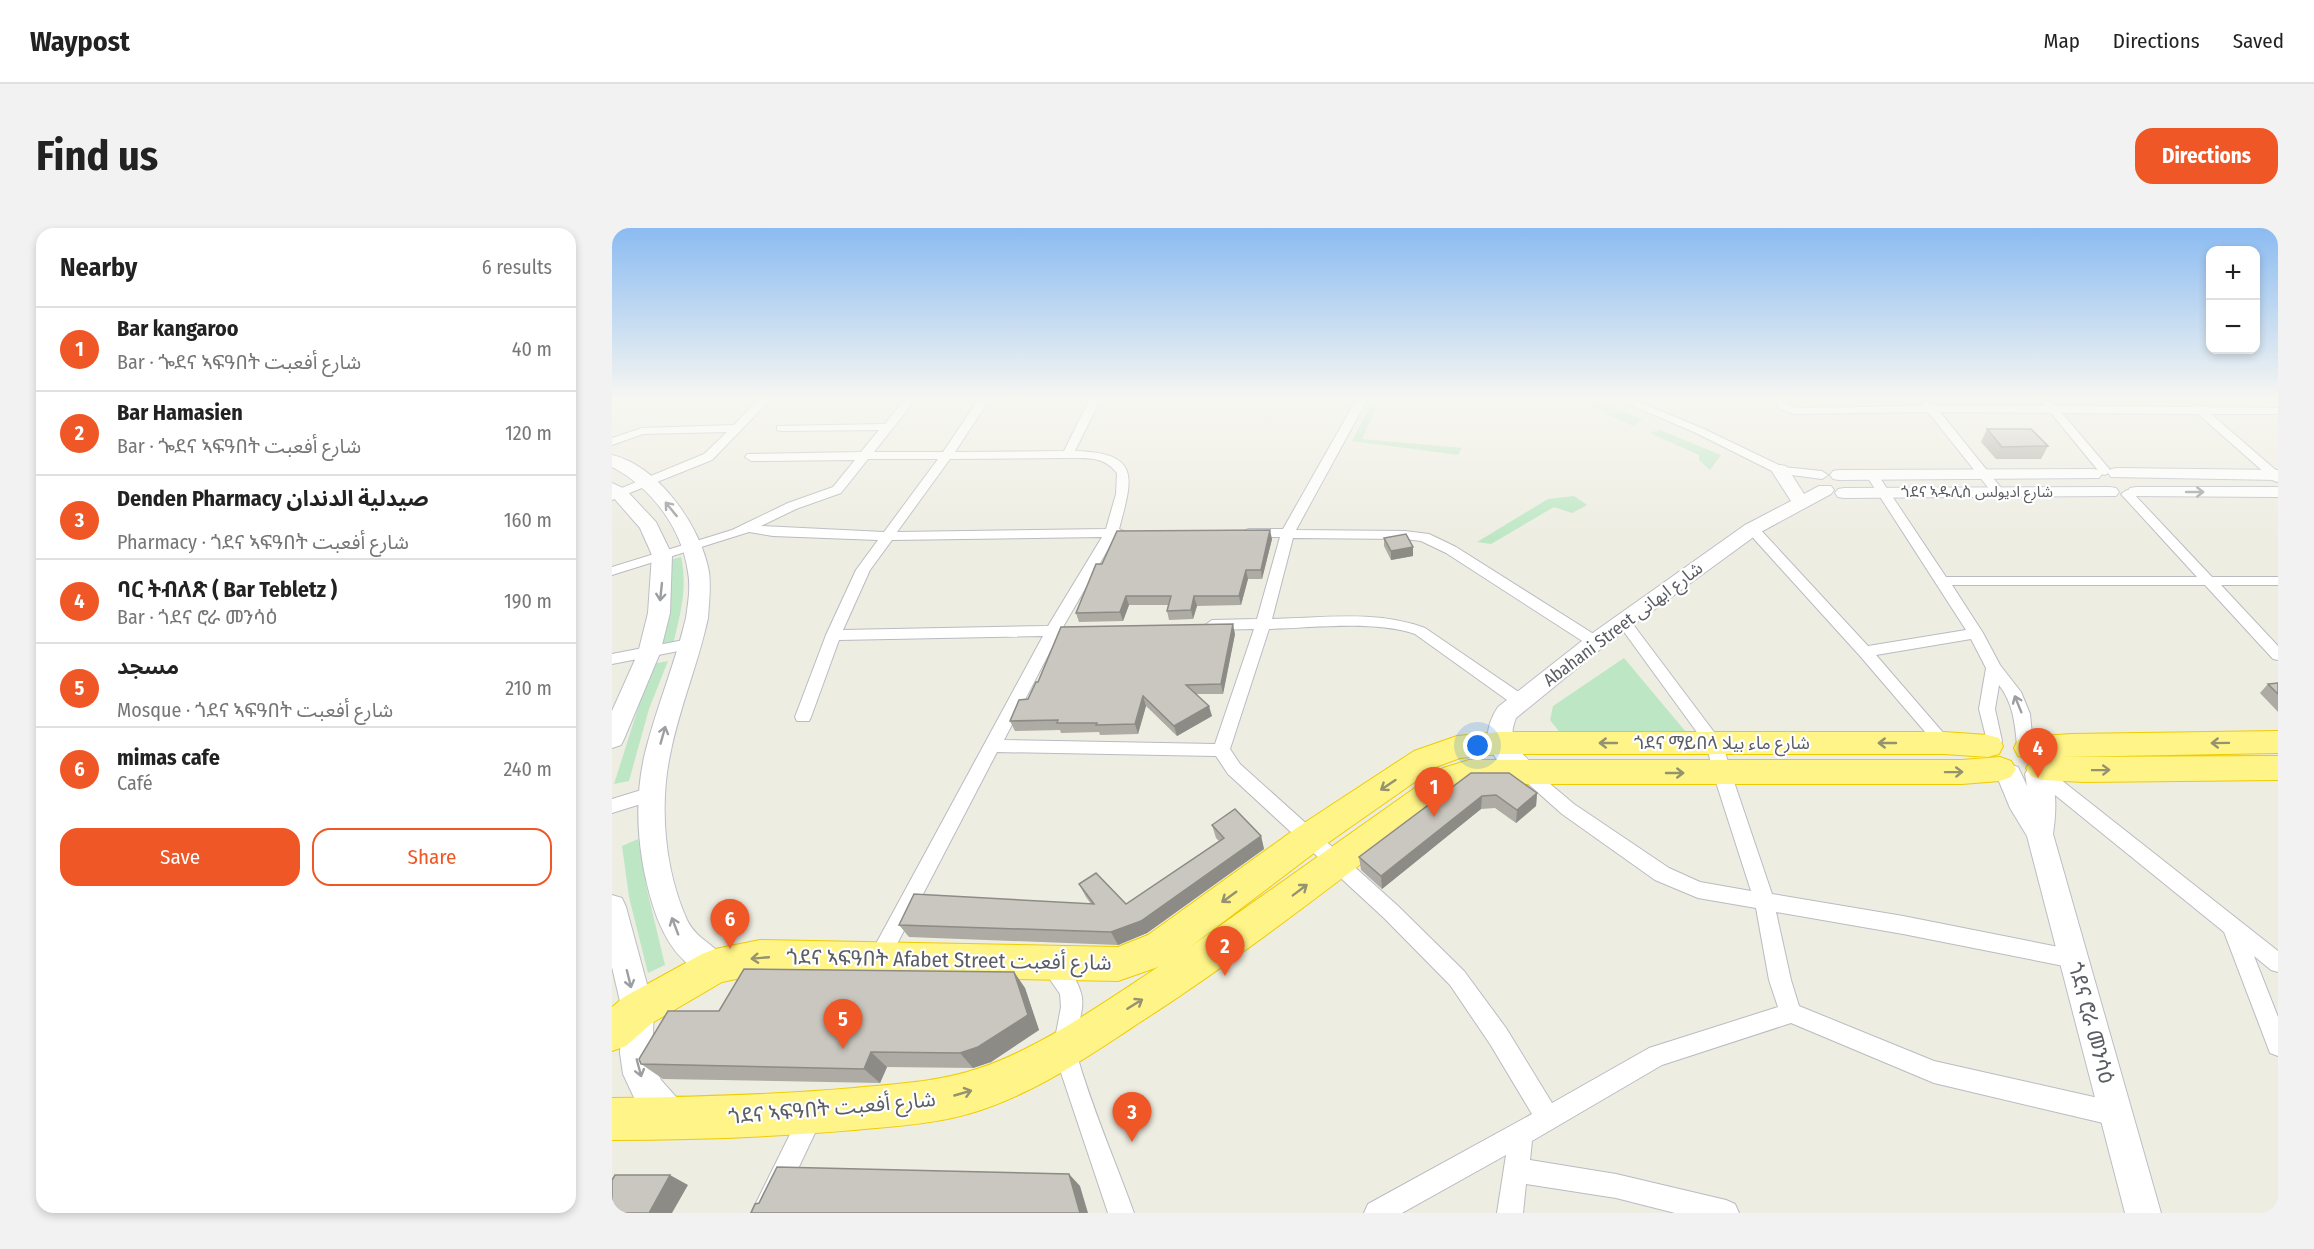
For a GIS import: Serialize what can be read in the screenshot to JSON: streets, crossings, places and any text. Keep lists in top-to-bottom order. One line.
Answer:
{"streets":{"highway":["ጎደና ማይበላ شارع ماء بيلا","ጎደና ኣፍዓበት Afabet Street شارع أفعبت","ጎደና ኣፍዓበት شارع أفعبت"],"main road":["ጎደና ኣዱሊስ شارع اديولس","Abahani Street شارع ابهانى","ጎደና ሮራ መንሳዕ"]},"crossings":[["ጎደና ኣዱሊስ شارع اديولس","Abahani Street شارع ابهانى"],["Abahani Street شارع ابهانى","ጎደና ማይበላ شارع ماء بيلا"],["ጎደና ማይበላ شارع ماء بيلا","ጎደና ኣፍዓበት Afabet Street شارع أفعبت"],["ጎደና ማይበላ شارع ماء بيلا","ጎደና ሮራ መንሳዕ"],["ጎደና ማይበላ شارع ماء بيلا","ጎደና ኣፍዓበት شارع أفعبت"],["ጎደና ኣፍዓበት Afabet Street شارع أفعبت","ጎደና ኣፍዓበት شارع أفعبت"]],"one_way":["ጎደና ኣፍዓበት Afabet Street شارع أفعبت","ጎደና ኣፍዓበት شارع أفعبت"],"page":{"header":"Waypost","nav":["Map","Directions","Saved"],"buttons":["Directions",["Save","Share"]],"title":"Find us","heading":["Nearby","6 results"],"map_buttons":["+","−"],"list":[{"mark":"1","name":"Bar kangaroo","note":"Bar · ጐደና ኣፍዓበት شارع أفعبت","value":"40 m"},{"mark":"2","name":"Bar Hamasien","note":"Bar · ጐደና ኣፍዓበት شارع أفعبت","value":"120 m"},{"mark":"3","name":"Denden Pharmacy صيدلية الدندان","note":"Pharmacy · ጎደና ኣፍዓበት شارع أفعبت","value":"160 m"},{"mark":"4","name":"ባር ትብለጽ ( Bar Tebletz )","note":"Bar · ጎደና ሮራ መንሳዕ","value":"190 m"},{"mark":"5","name":"مسجد","note":"Mosque · ጎደና ኣፍዓበት شارع أفعبت","value":"210 m"},{"mark":"6","name":"mimas cafe","note":"Café","value":"240 m"}],"pins":["4","1","6","2","5","3"]}}
